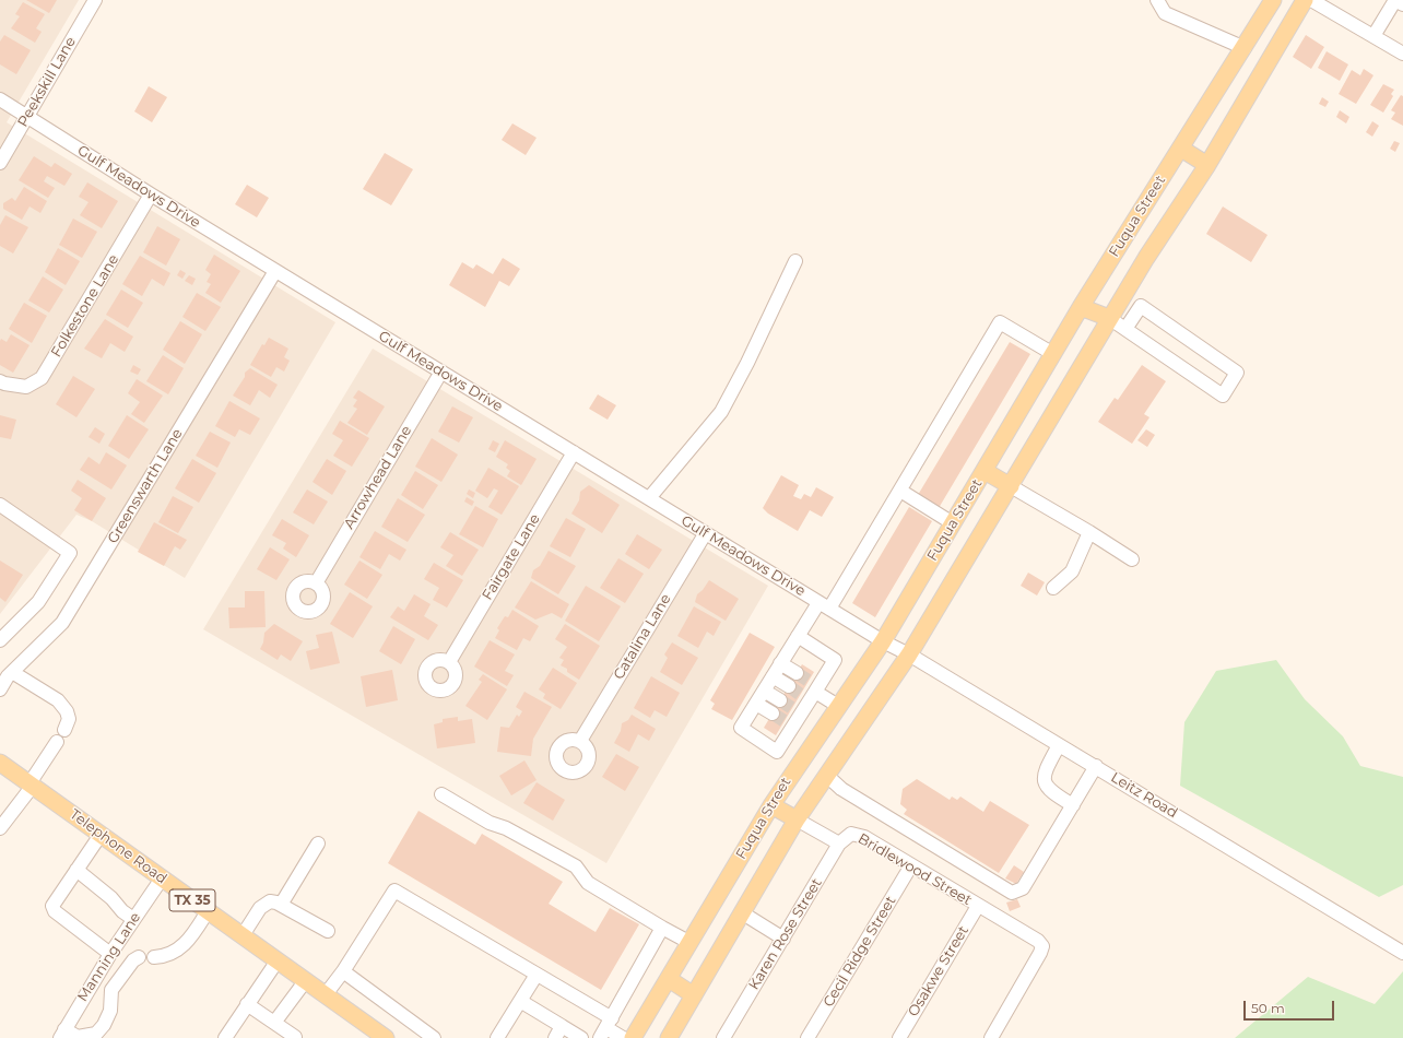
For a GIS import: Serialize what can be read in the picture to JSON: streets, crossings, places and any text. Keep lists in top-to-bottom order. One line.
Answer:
{"streets":{"main road":["Fuqua Street","Telephone Road","TX 35"],"street":["Peekskill Lane","Gulf Meadows Drive","Folkestone Lane","Arrowhead Lane","Greenswarth Lane","Fairgate Lane","Catalina Lane","Leitz Road","Bridlewood Street","Karen Rose Street","Cecil Ridge Street","Manning Lane","Osakwe Street"]},"crossings":[["Peekskill Lane","Gulf Meadows Drive"],["Gulf Meadows Drive","Fuqua Street"],["Gulf Meadows Drive","Folkestone Lane"],["Gulf Meadows Drive","Arrowhead Lane"],["Gulf Meadows Drive","Greenswarth Lane"],["Gulf Meadows Drive","Fairgate Lane"],["Gulf Meadows Drive","Catalina Lane"],["Gulf Meadows Drive","Leitz Road"],["Fuqua Street","Leitz Road"],["Fuqua Street","Bridlewood Street"],["Telephone Road","Manning Lane"],["Bridlewood Street","Karen Rose Street"],["Bridlewood Street","Cecil Ridge Street"],["Bridlewood Street","Osakwe Street"]],"scale_bar":"50 m"}
